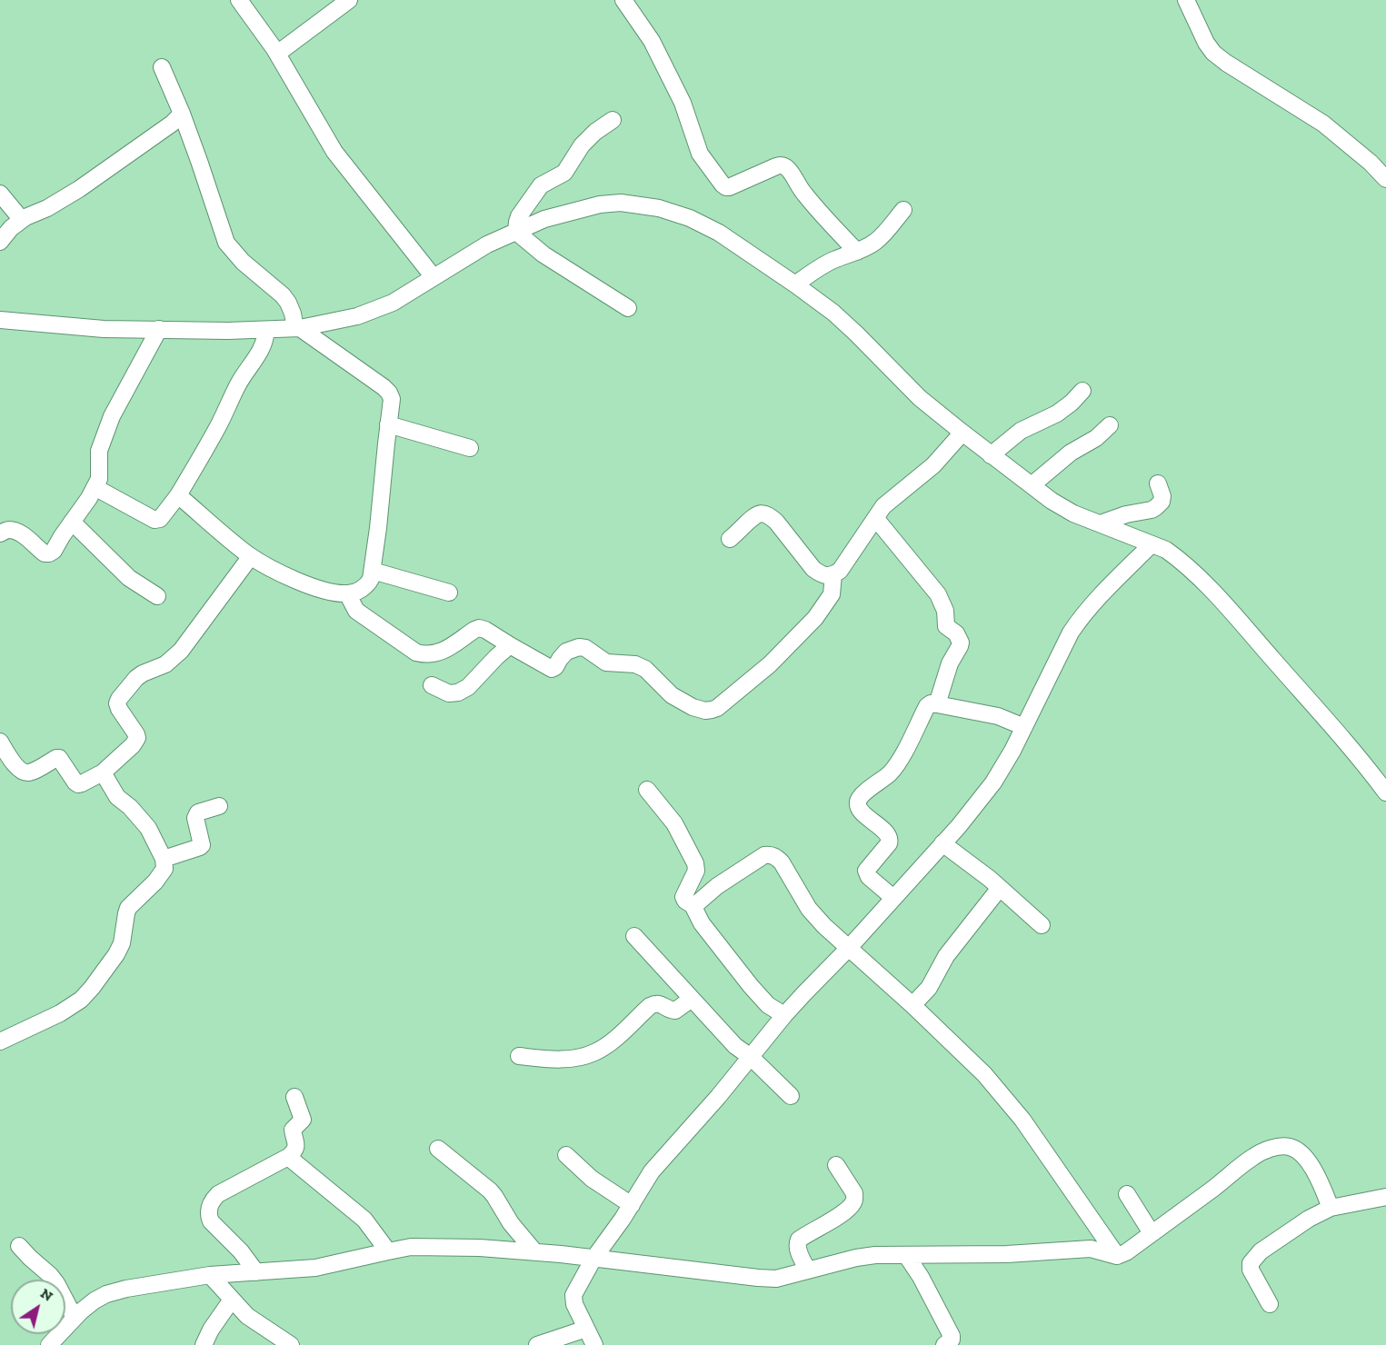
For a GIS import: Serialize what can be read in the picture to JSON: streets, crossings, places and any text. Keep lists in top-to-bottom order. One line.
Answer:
{"north":"top right"}
